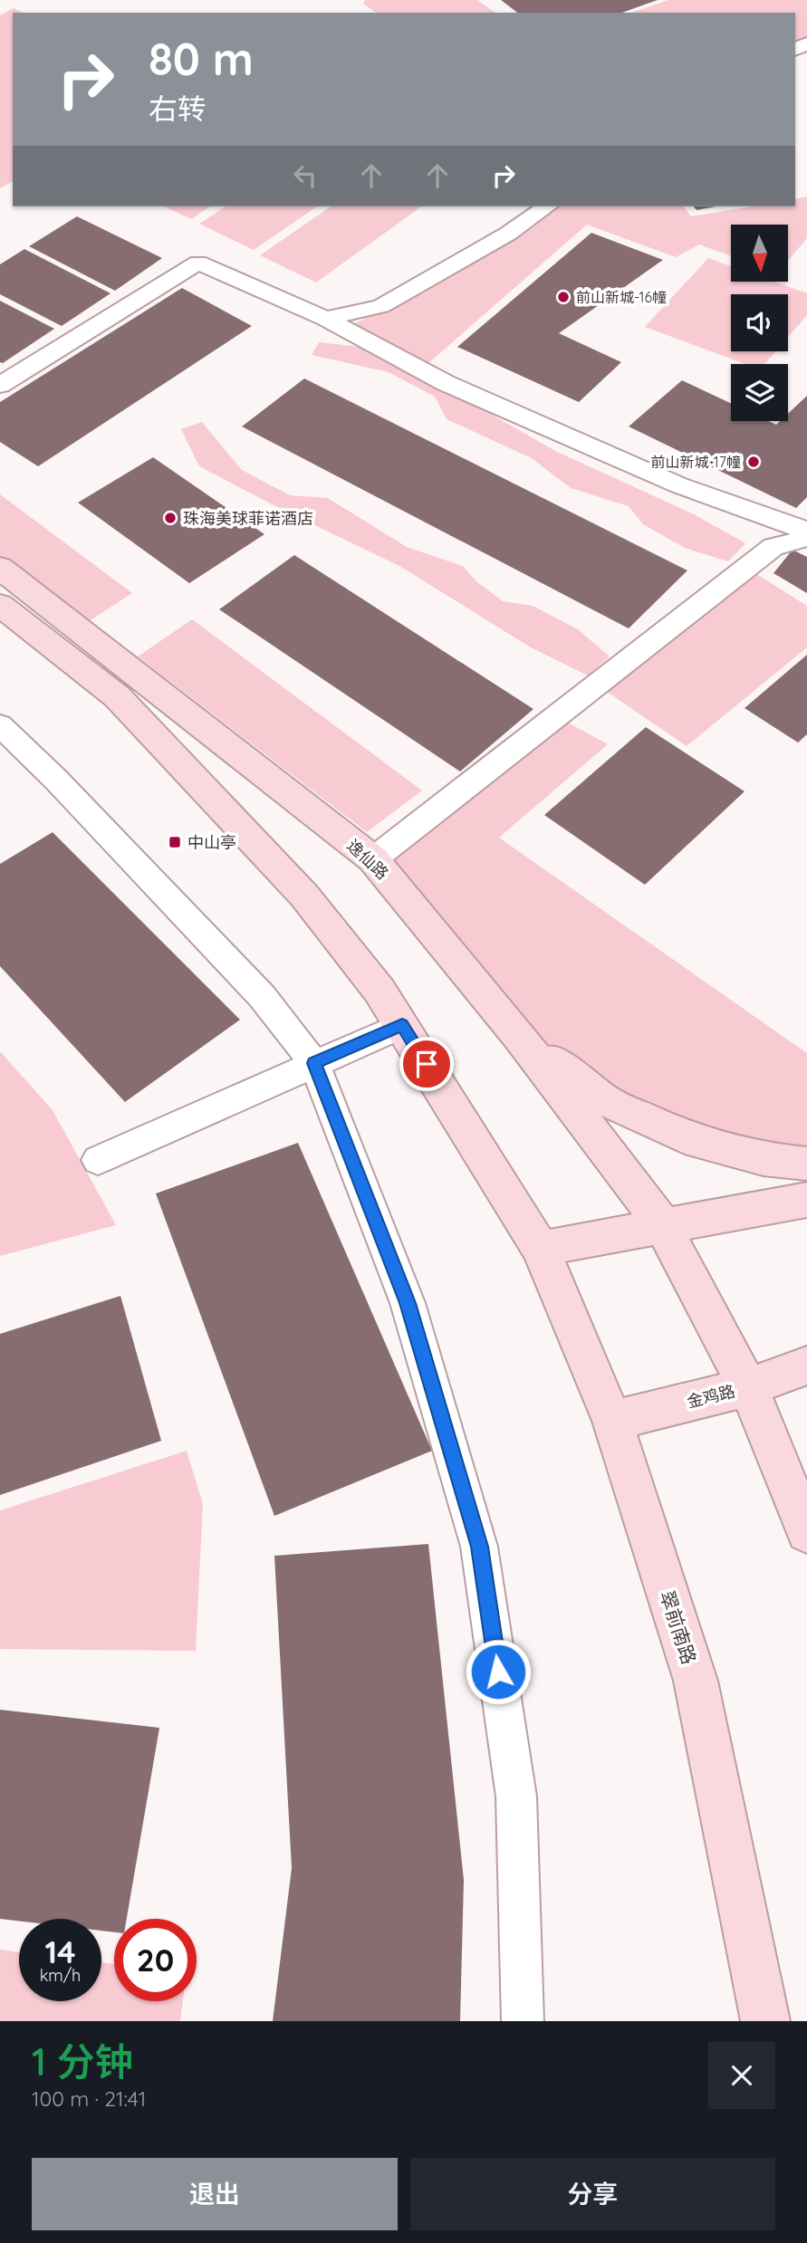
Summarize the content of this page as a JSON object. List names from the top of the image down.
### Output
{
  "streets": {
    "main road": ["逸仙路", "金鸡路", "翠前南路"]
  },
  "crossings": [
    ["金鸡路", "翠前南路"]
  ],
  "places": {
    "other": ["前山新城-16幢", "前山新城-17幢", "珠海美球菲诺酒店"],
    "transit": ["中山亭"]
  },
  "north": "bottom",
  "page": {
    "turn": ["80 m", "右转"],
    "speed": "14 km/h",
    "limit": "20",
    "heading": ["1 分钟", "100 m · 21:41"],
    "buttons": ["退出", "分享"]
  }
}
